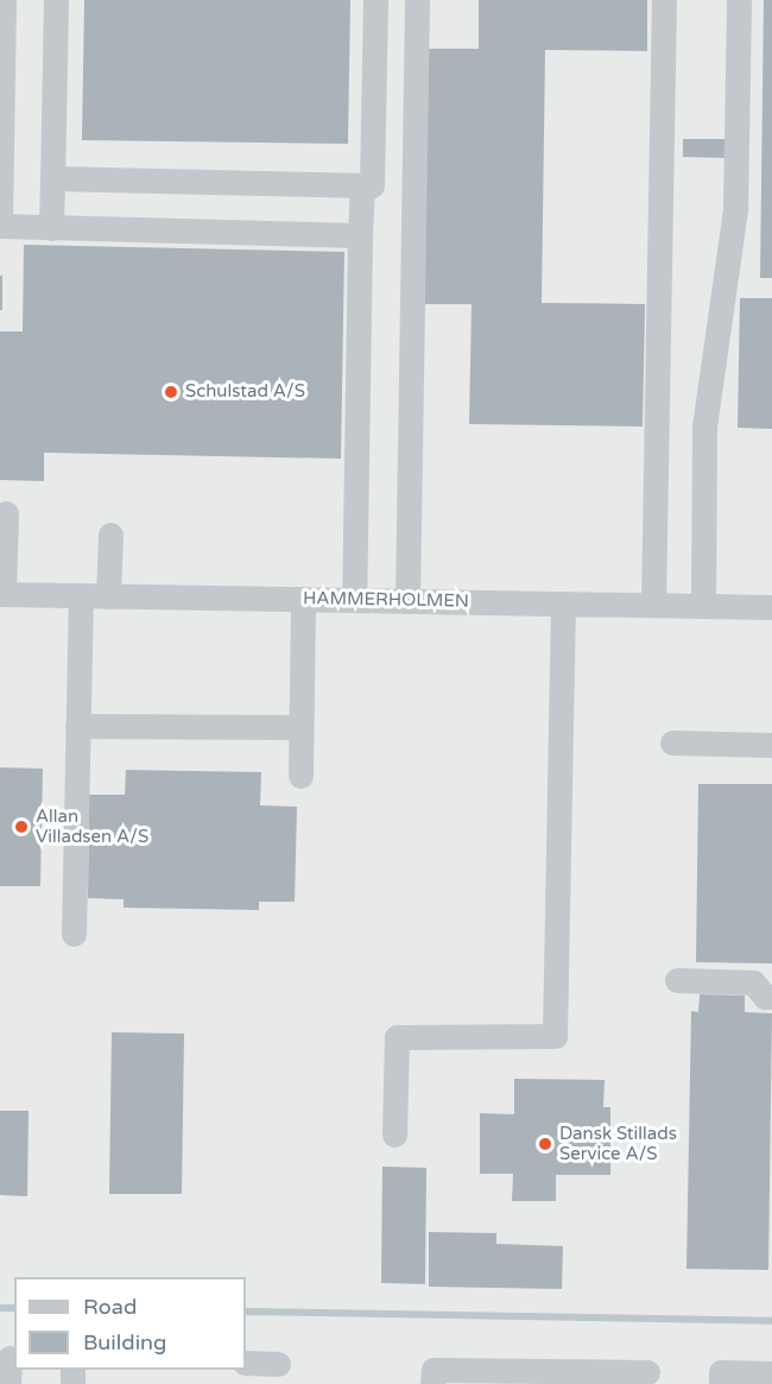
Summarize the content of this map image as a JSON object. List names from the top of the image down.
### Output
{
  "streets": {
    "street": ["HAMMERHOLMEN"]
  },
  "places": ["Schulstad A/S", "Allan Villadsen A/S", "Dansk Stillads Service A/S"],
  "legend": ["Road", "Building"]
}
